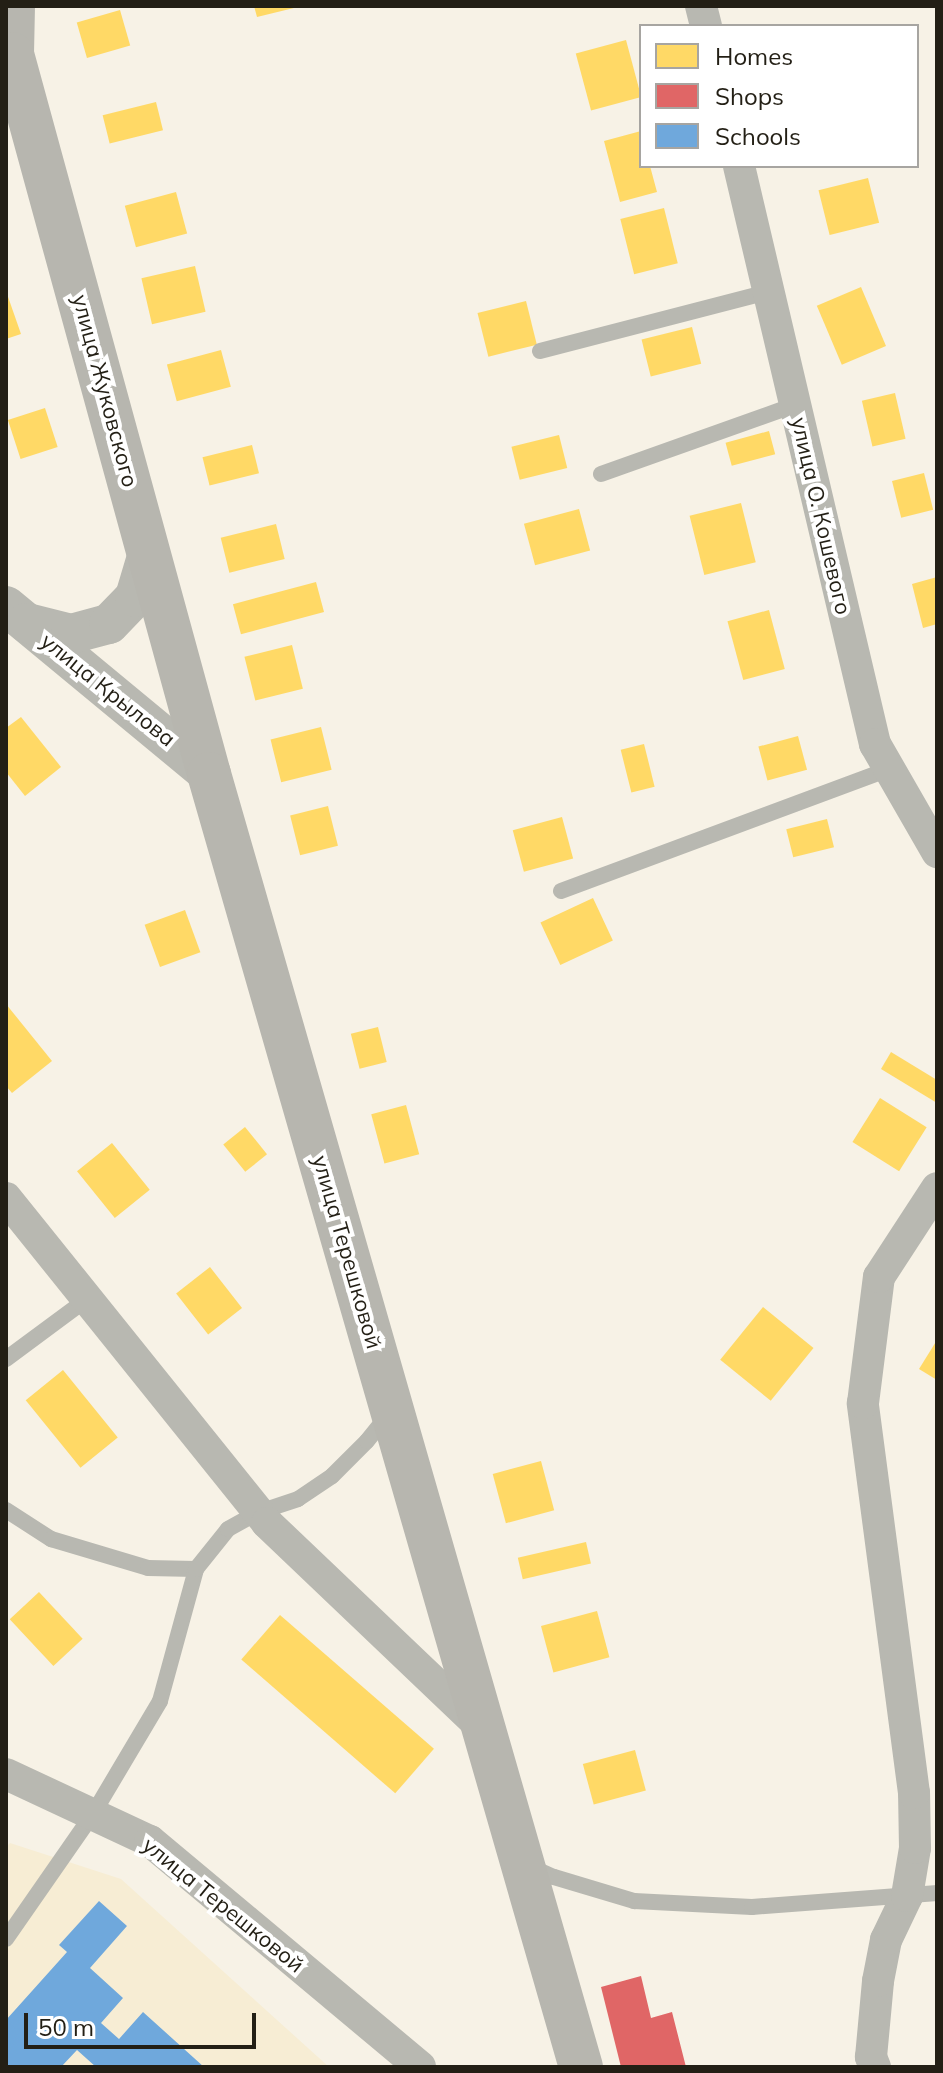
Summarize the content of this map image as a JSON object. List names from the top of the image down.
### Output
{
  "streets": {
    "main road": ["улица Жуковского", "улица Терешковой"],
    "street": ["улица О. Кошевого", "улица Крылова"]
  },
  "crossings": [
    ["улица Жуковского", "улица Крылова"],
    ["улица Жуковского", "улица Терешковой"],
    ["улица Крылова", "улица Терешковой"]
  ],
  "legend": ["Homes", "Shops", "Schools"],
  "scale_bar": "50 m"
}
